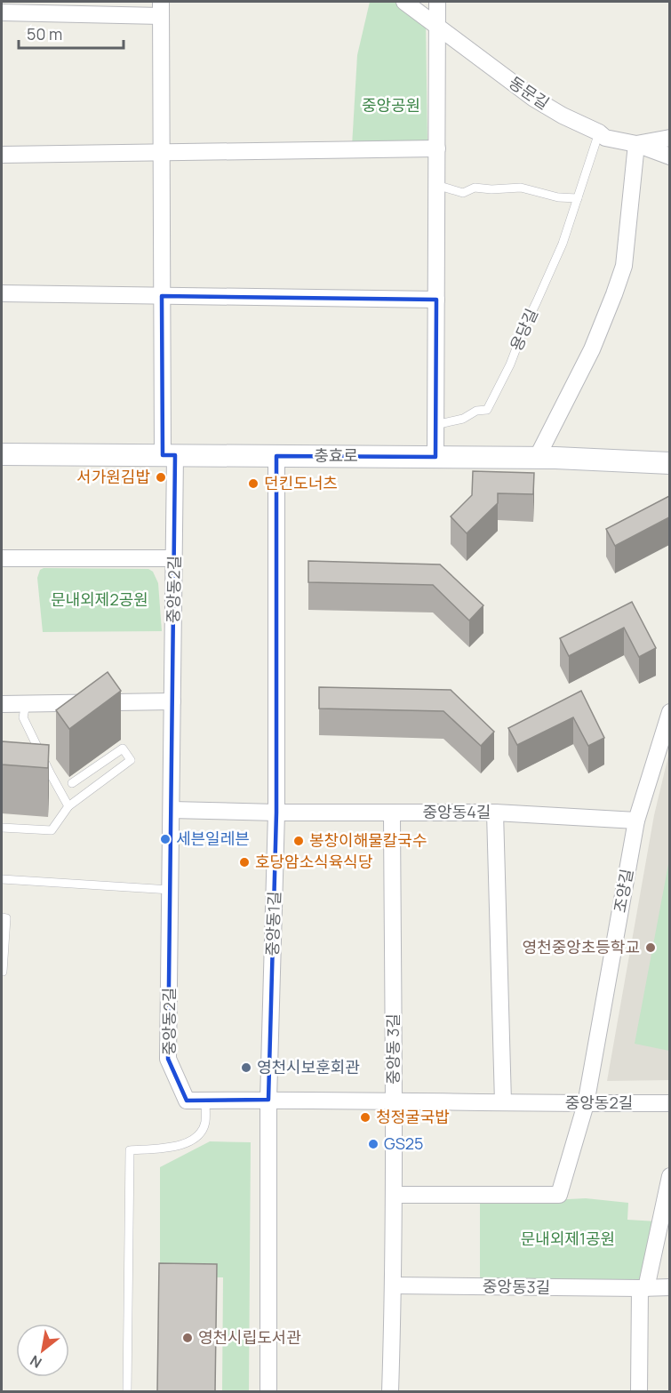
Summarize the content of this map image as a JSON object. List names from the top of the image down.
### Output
{
  "streets": {
    "street": [
      "동문길",
      "충효로",
      "중앙동2길",
      "중앙동4길",
      "조양길",
      "중앙동1길",
      "중앙동 3길",
      "중앙동3길"
    ],
    "lane": ["용당길"]
  },
  "crossings": [
    ["동문길", "용당길"],
    ["충효로", "중앙동2길"],
    ["충효로", "중앙동1길"],
    ["중앙동2길", "중앙동4길"],
    ["중앙동2길", "조양길"],
    ["중앙동2길", "중앙동1길"],
    ["중앙동2길", "중앙동 3길"],
    ["중앙동4길", "조양길"],
    ["중앙동4길", "중앙동1길"],
    ["중앙동4길", "중앙동 3길"],
    ["조양길", "중앙동 3길"],
    ["중앙동 3길", "중앙동3길"]
  ],
  "parks": ["중앙공원", "문내외제2공원", "문내외제1공원"],
  "places": [
    "서가원김밥",
    "던킨도너츠",
    "세븐일레븐",
    "봉창이해물칼국수",
    "호당암소식육식당",
    "영천중앙초등학교",
    "영천시보훈회관",
    "청정굴국밥",
    "GS25",
    "영천시립도서관"
  ],
  "scale_bar": "50 m",
  "north": "bottom left"
}
